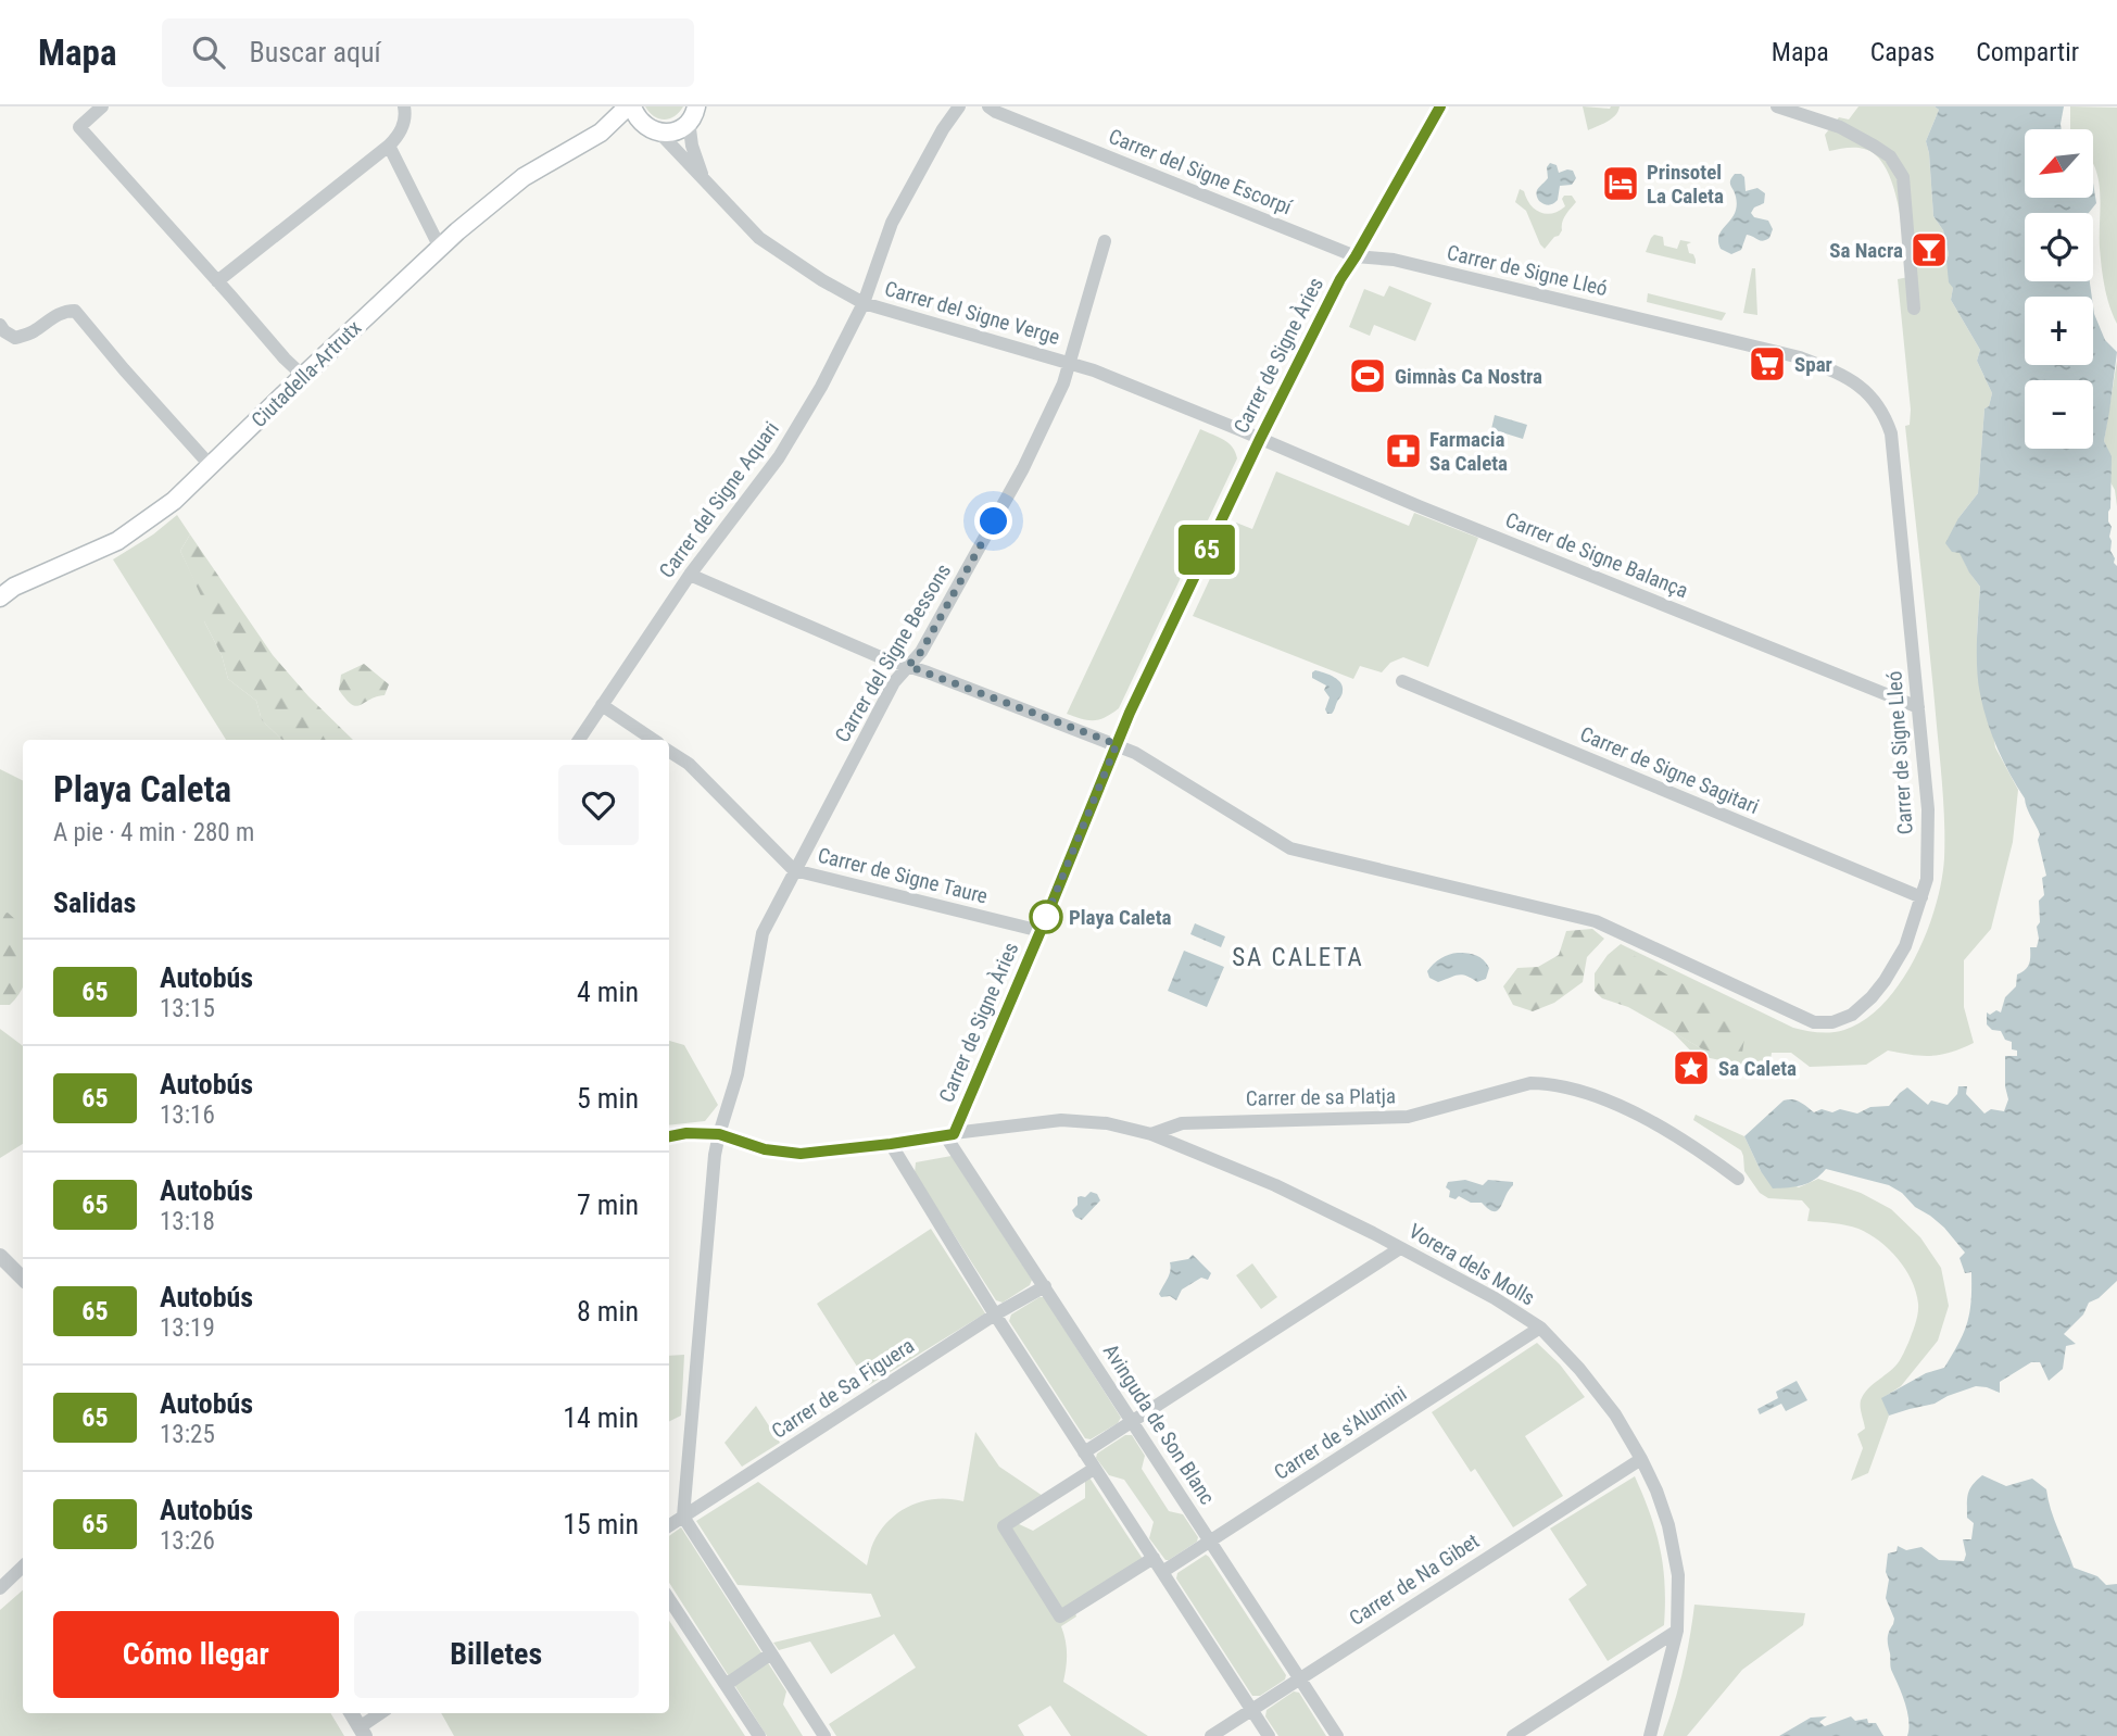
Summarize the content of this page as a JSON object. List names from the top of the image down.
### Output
{
  "streets": {
    "main road": ["Ciutadella-Artrutx"],
    "street": [
      "Carrer del Signe Escorpí",
      "Carrer de Signe Lleó",
      "Carrer del Signe Verge",
      "Carrer de Signe Àries",
      "Carrer del Signe Aquari",
      "Carrer de Signe Balança",
      "Carrer del Signe Bessons",
      "Carrer de Signe Sagitari",
      "Carrer de Signe Taure",
      "Carrer de sa Platja",
      "Vorera dels Molls",
      "Carrer de Sa Figuera",
      "Avinguda de Son Blanc",
      "Carrer de s'Alumini",
      "Carrer de Na Gibet"
    ]
  },
  "crossings": [
    ["Carrer del Signe Escorpí", "Carrer de Signe Lleó"],
    ["Carrer del Signe Escorpí", "Carrer de Signe Àries"],
    ["Carrer de Signe Lleó", "Carrer de Signe Àries"],
    ["Carrer de Signe Lleó", "Carrer del Signe Aquari"],
    ["Carrer de Signe Lleó", "Carrer de Signe Balança"],
    ["Carrer de Signe Lleó", "Carrer del Signe Bessons"],
    ["Carrer de Signe Lleó", "Carrer de Signe Sagitari"],
    ["Carrer del Signe Verge", "Carrer de Signe Àries"],
    ["Carrer del Signe Verge", "Carrer del Signe Aquari"],
    ["Carrer del Signe Verge", "Carrer de Signe Balança"],
    ["Carrer del Signe Verge", "Carrer del Signe Bessons"],
    ["Carrer de Signe Àries", "Carrer de Signe Balança"],
    ["Carrer de Signe Àries", "Carrer de Signe Taure"],
    ["Carrer de Signe Àries", "Vorera dels Molls"],
    ["Carrer de Signe Àries", "Avinguda de Son Blanc"],
    ["Carrer del Signe Bessons", "Carrer de Signe Taure"],
    ["Carrer del Signe Bessons", "Vorera dels Molls"],
    ["Carrer del Signe Bessons", "Carrer de Sa Figuera"],
    ["Carrer de sa Platja", "Vorera dels Molls"],
    ["Vorera dels Molls", "Avinguda de Son Blanc"],
    ["Vorera dels Molls", "Carrer de s'Alumini"],
    ["Vorera dels Molls", "Carrer de Na Gibet"],
    ["Carrer de Sa Figuera", "Avinguda de Son Blanc"],
    ["Avinguda de Son Blanc", "Carrer de s'Alumini"],
    ["Avinguda de Son Blanc", "Carrer de Na Gibet"]
  ],
  "districts": ["SA CALETA"],
  "places": {
    "hotel": ["Prinsotel La Caleta"],
    "bar": ["Sa Nacra"],
    "supermarket": ["Spar"],
    "sports": ["Gimnàs Ca Nostra"],
    "pharmacy": ["Farmacia Sa Caleta"],
    "other": ["Playa Caleta"],
    "place": ["Sa Caleta"]
  },
  "lines": ["bus line 65"],
  "north": "bottom left",
  "page": {
    "header": "Mapa",
    "search": "Buscar aquí",
    "nav": ["Mapa", "Capas", "Compartir"],
    "on_map": "65",
    "map_buttons": ["+", "−"],
    "heading": [
      ["Playa Caleta", "A pie · 4 min · 280 m"],
      "Salidas"
    ],
    "list": [
      {
        "mark": "65",
        "name": "Autobús",
        "note": "13:15",
        "value": "4 min"
      },
      {
        "mark": "65",
        "name": "Autobús",
        "note": "13:16",
        "value": "5 min"
      },
      {
        "mark": "65",
        "name": "Autobús",
        "note": "13:18",
        "value": "7 min"
      },
      {
        "mark": "65",
        "name": "Autobús",
        "note": "13:19",
        "value": "8 min"
      },
      {
        "mark": "65",
        "name": "Autobús",
        "note": "13:25",
        "value": "14 min"
      },
      {
        "mark": "65",
        "name": "Autobús",
        "note": "13:26",
        "value": "15 min"
      }
    ],
    "buttons": ["Cómo llegar", "Billetes"]
  }
}
